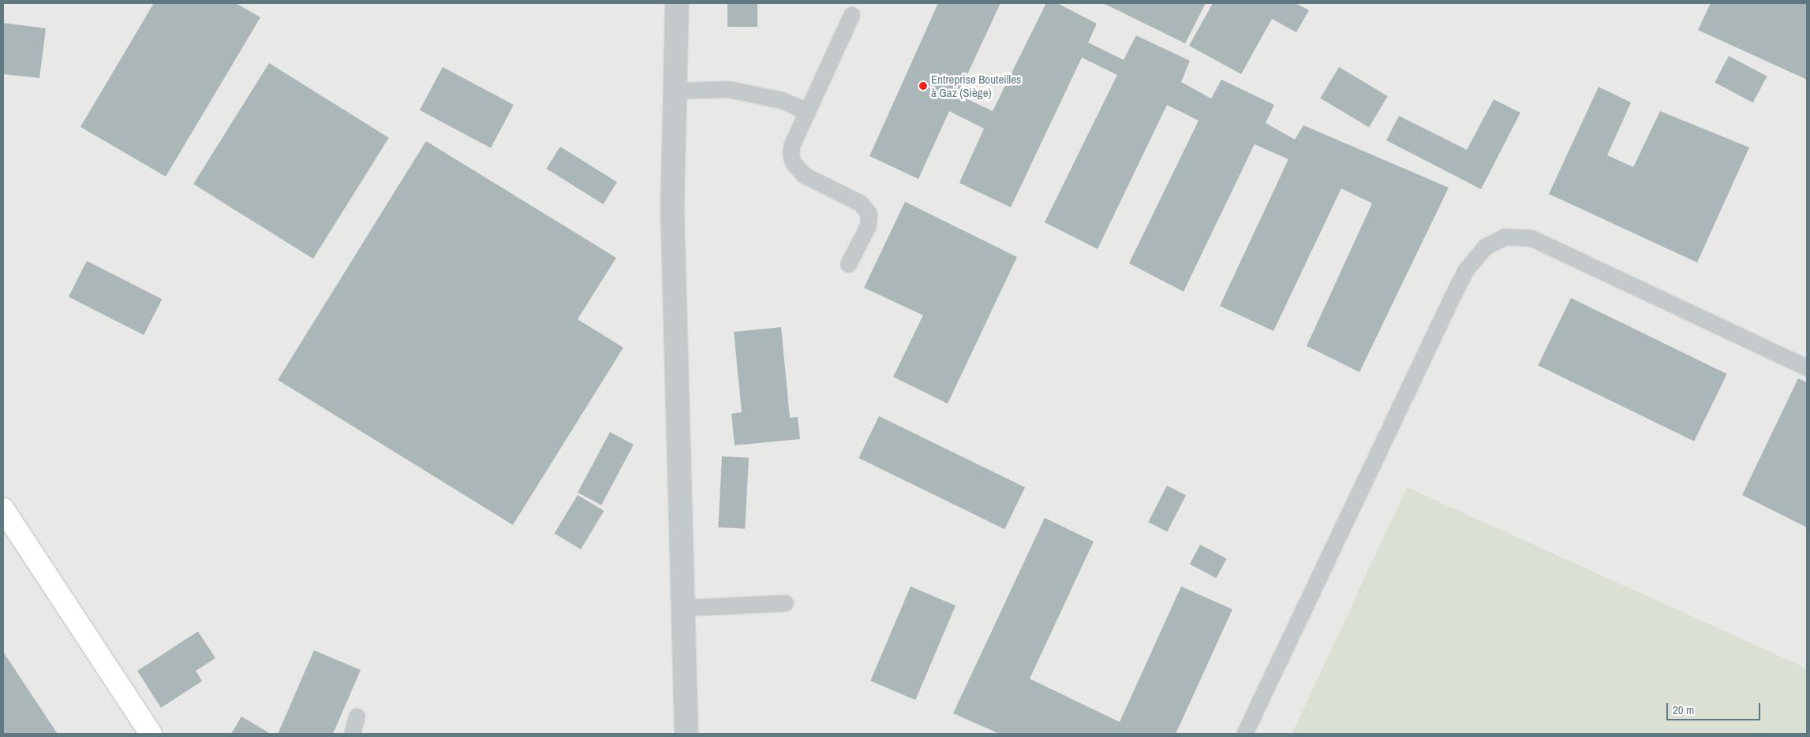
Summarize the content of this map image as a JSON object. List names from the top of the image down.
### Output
{
  "places": ["Entreprise Bouteilles à Gaz (Siège)"],
  "scale_bar": "20 m"
}
